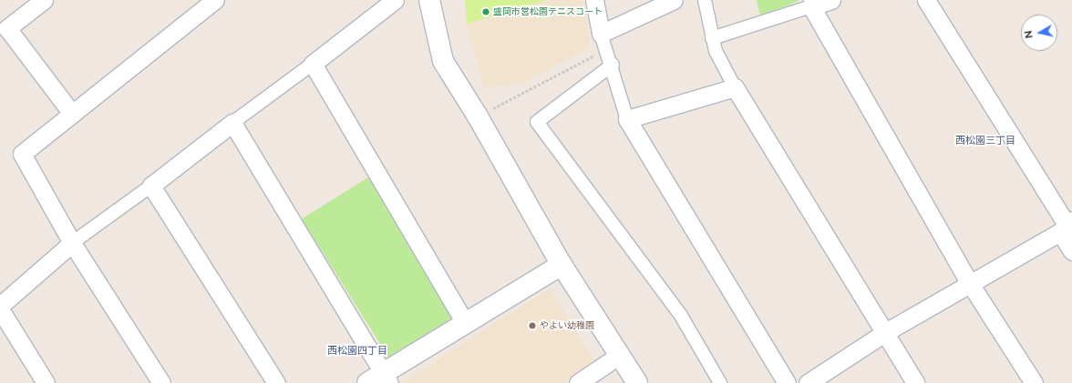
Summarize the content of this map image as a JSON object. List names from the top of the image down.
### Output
{
  "districts": ["西松園三丁目", "西松園四丁目"],
  "places": ["盛岡市営松園テニスコート", "やよい幼稚園"],
  "north": "left"
}
